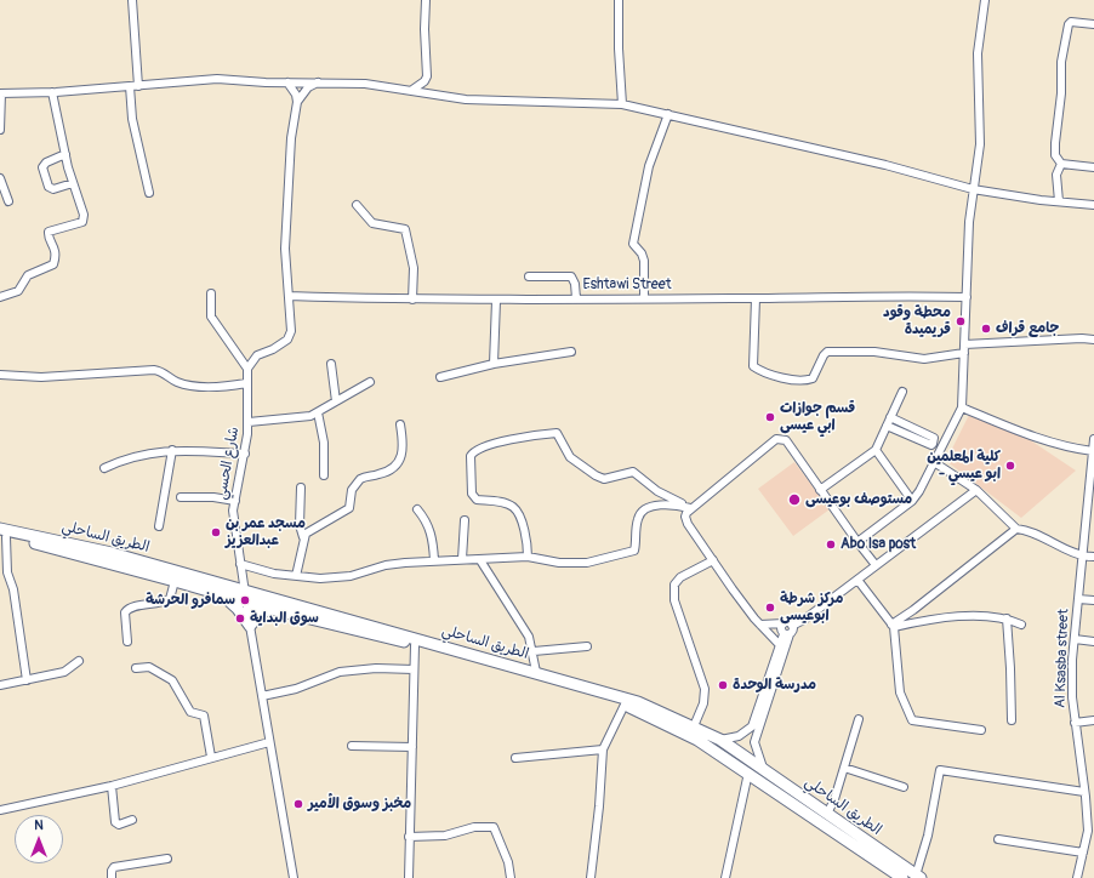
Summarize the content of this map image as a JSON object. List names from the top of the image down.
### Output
{
  "streets": {
    "highway": ["الطريق الساحلي"],
    "street": ["Eshtawi Street", "شارع الحسي", "Al Ksasba street"]
  },
  "crossings": [
    ["شارع الحسي", "الطريق الساحلي"]
  ],
  "places": [
    "محطة وقود قريميدة",
    "جامع قراف",
    "قسم جوازات ابي عيسى",
    "كلية المعلمين - ابو عيسي",
    "مستوصف بوعيسى",
    "مسجد عمر بن عبدالعزيز",
    "Abo Isa post",
    "سمافرو الحرشة",
    "مركز شرطة ابوعيسى",
    "سوق البداية",
    "مدرسة الوحدة",
    "مخبز وسوق الأمير"
  ],
  "north": "top"
}
